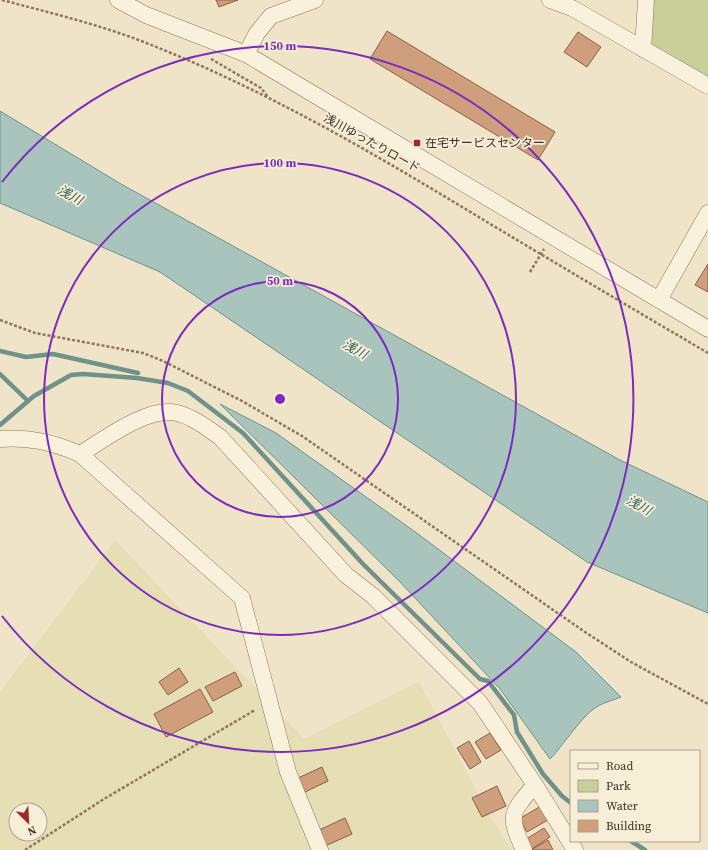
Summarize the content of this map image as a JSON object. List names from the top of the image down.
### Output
{
  "streets": {
    "path": ["浅川ゆったりロード"]
  },
  "water": ["浅川"],
  "places": {
    "transit": ["在宅サービスセンター"]
  },
  "legend": [
    "Road",
    "Park",
    "Water",
    "Building"
  ],
  "north": "bottom right",
  "rings": ["150 m", "100 m", "50 m"]
}
